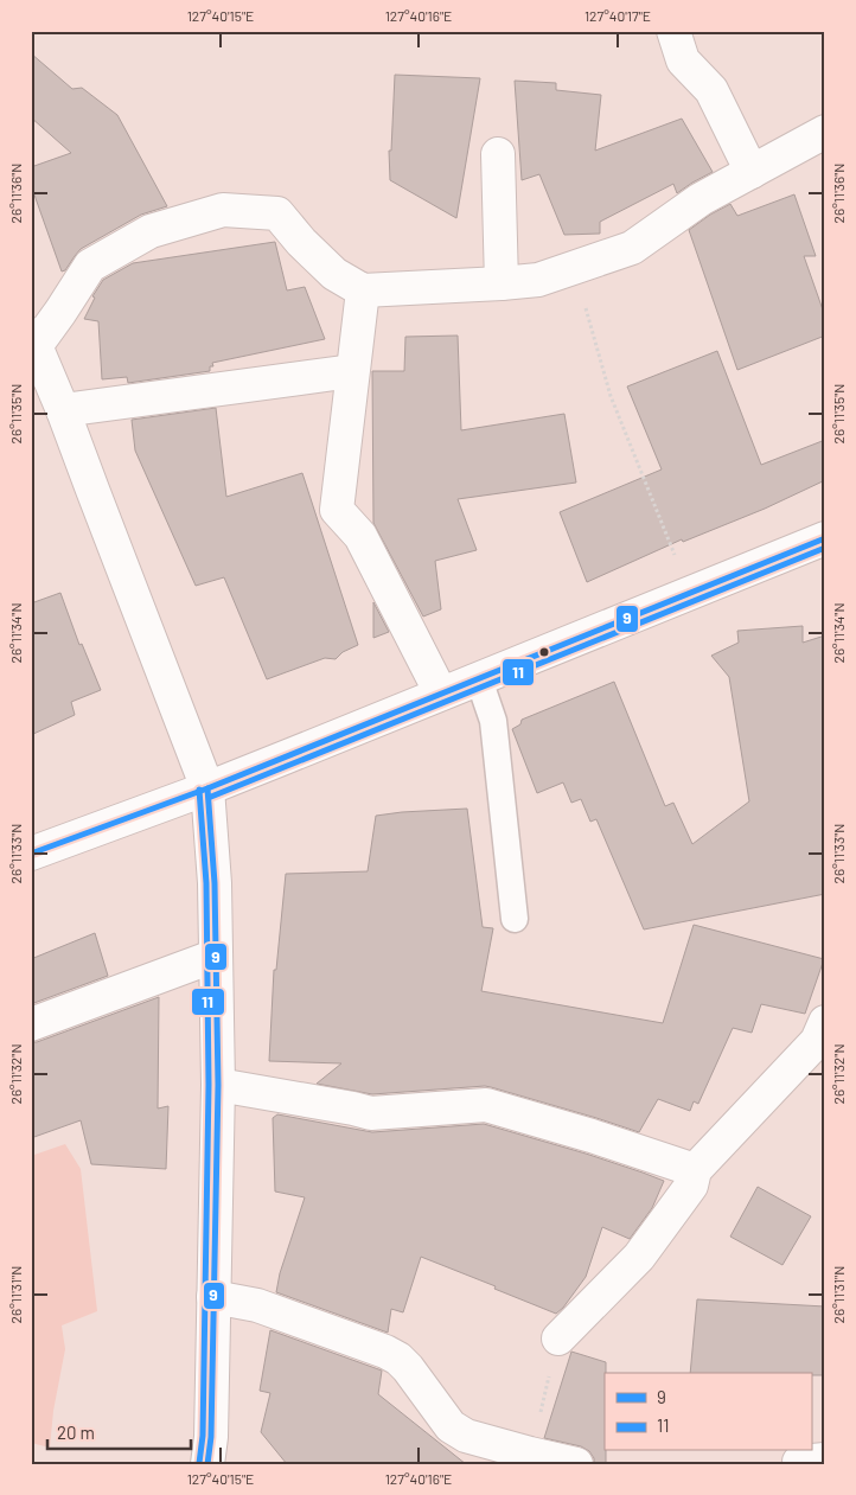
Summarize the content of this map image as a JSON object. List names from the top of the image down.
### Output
{
  "lines": ["transit line 9", "transit line 11"],
  "legend": ["9", "11"],
  "scale_bar": "20 m",
  "coordinates": [
    "127°40'15\"E",
    "127°40'16\"E",
    "127°40'17\"E",
    "26°11'36\"N",
    "26°11'35\"N",
    "26°11'34\"N",
    "26°11'33\"N",
    "26°11'32\"N",
    "26°11'31\"N"
  ]
}
